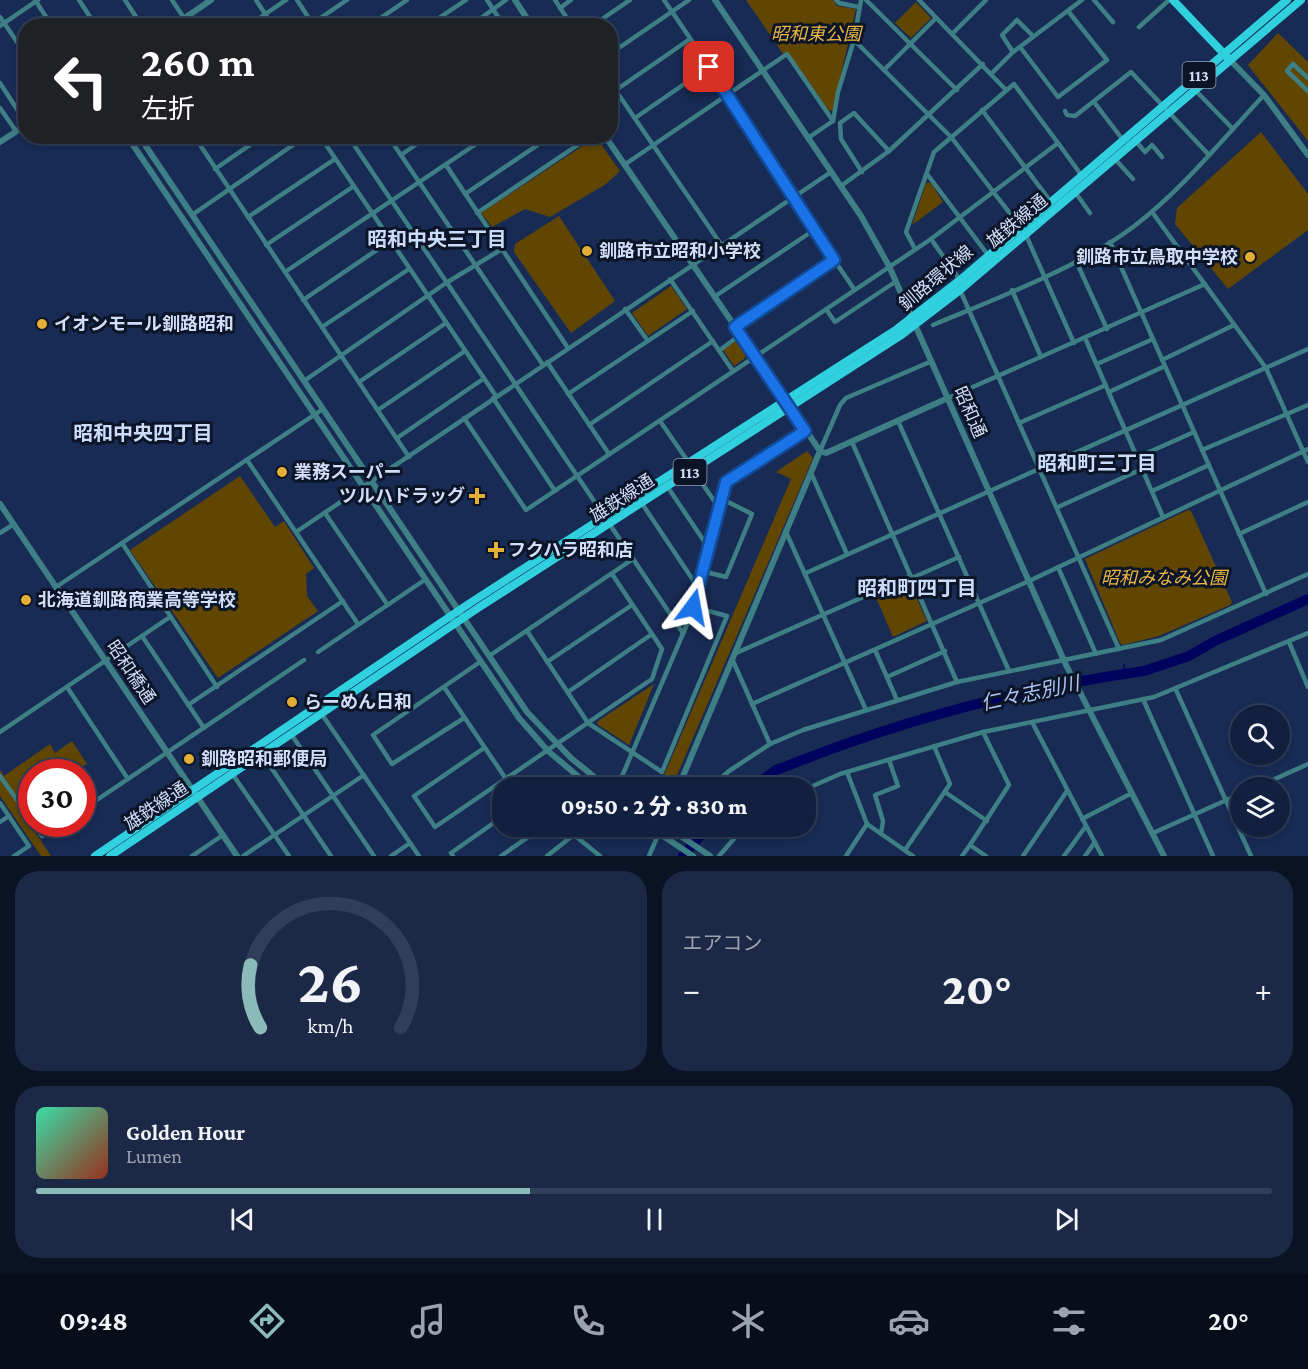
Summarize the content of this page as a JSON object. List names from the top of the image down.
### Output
{
  "streets": {
    "main road": ["113", "雄鉄線通", "釧路環状線"],
    "street": ["昭和通", "昭和橋通"]
  },
  "crossings": [
    ["113", "雄鉄線通"],
    ["113", "釧路環状線"],
    ["雄鉄線通", "釧路環状線"],
    ["雄鉄線通", "昭和通"],
    ["雄鉄線通", "昭和橋通"],
    ["釧路環状線", "昭和通"]
  ],
  "districts": [
    "昭和中央三丁目",
    "昭和中央四丁目",
    "昭和町三丁目",
    "昭和町四丁目"
  ],
  "water": ["仁々志別川"],
  "parks": ["昭和東公園", "昭和みなみ公園"],
  "places": {
    "other": [
      "釧路市立昭和小学校",
      "釧路市立鳥取中学校",
      "イオンモール釧路昭和",
      "業務スーパー",
      "北海道釧路商業高等学校",
      "らーめん日和",
      "釧路昭和郵便局"
    ],
    "health": ["ツルハドラッグ", "フクハラ昭和店"]
  },
  "page": {
    "turn": ["260 m", "左折"],
    "limit": "30",
    "trip": "09:50 · 2 分 · 830 m",
    "tile": "エアコン",
    "heat": ["−", "20°", "+"],
    "song": ["Golden Hour", "Lumen"],
    "tabs": ["09:48", "20°"],
    "gauge": ["26", "km/h"]
  }
}
